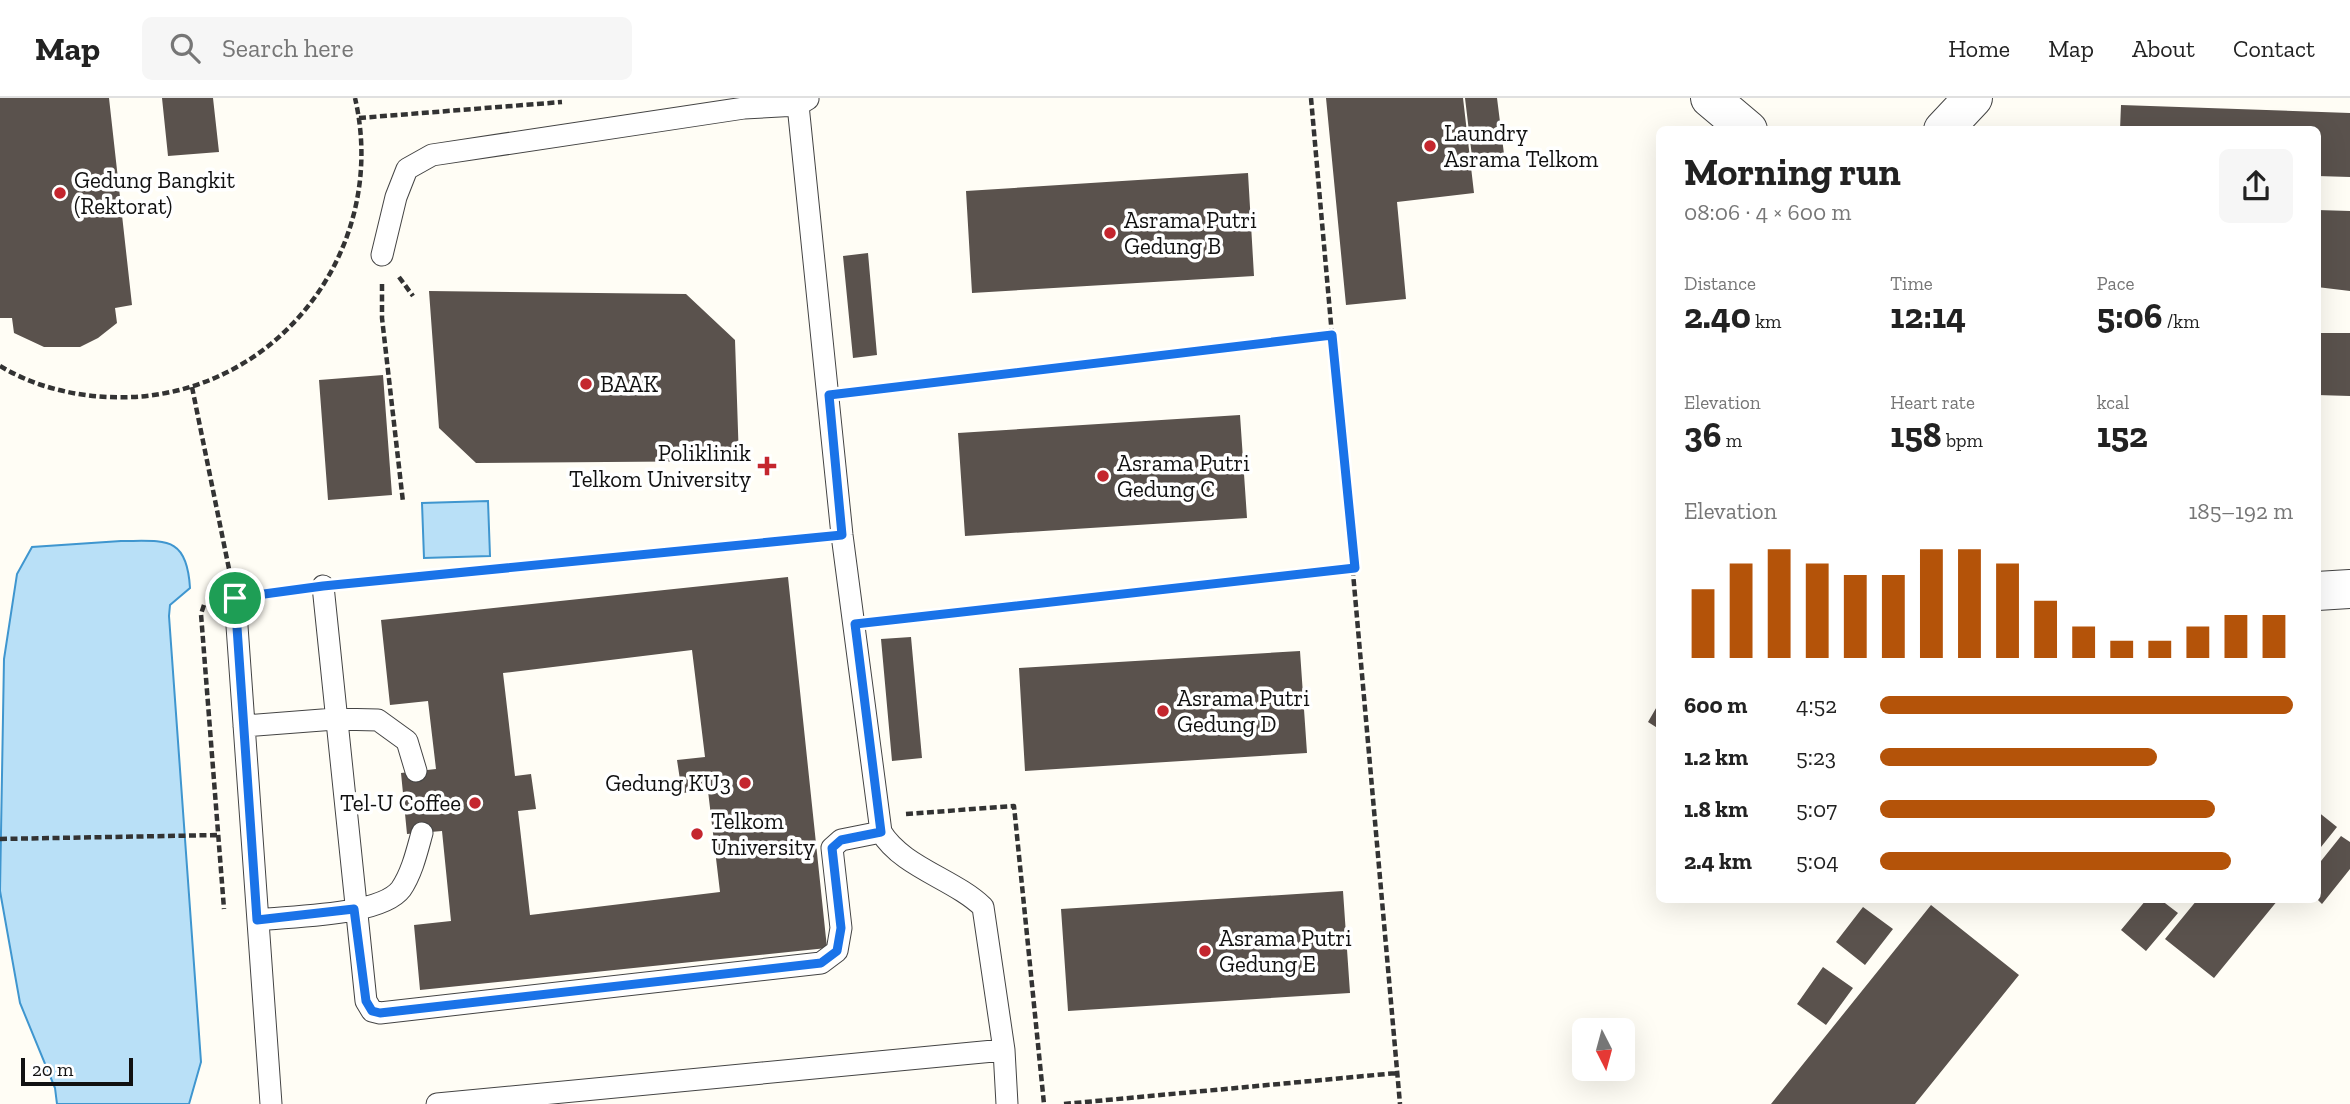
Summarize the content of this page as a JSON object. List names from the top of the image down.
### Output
{
  "places": {
    "other": [
      "Laundry Asrama Telkom",
      "Gedung Bangkit (Rektorat)",
      "Asrama Putri Gedung B",
      "BAAK",
      "Asrama Putri Gedung C",
      "Asrama Putri Gedung D",
      "Gedung KU3",
      "Tel-U Coffee",
      "Telkom University",
      "Asrama Putri Gedung E"
    ],
    "health": ["Poliklinik Telkom University"]
  },
  "scale_bar": "20 m",
  "north": "bottom",
  "page": {
    "header": "Map",
    "search": "Search here",
    "nav": [
      "Home",
      "Map",
      "About",
      "Contact"
    ],
    "heading": ["Morning run", "08:06 · 4 × 600 m"],
    "stats": [
      ["Distance", "2.40 km"],
      ["Time", "12:14"],
      ["Pace", "5:06 /km"],
      ["Elevation", "36 m"],
      ["Heart rate", "158 bpm"],
      ["kcal", "152"]
    ],
    "chart": ["Elevation", "185–192 m"],
    "list": [
      {
        "name": "600 m",
        "note": "4:52"
      },
      {
        "name": "1.2 km",
        "note": "5:23"
      },
      {
        "name": "1.8 km",
        "note": "5:07"
      },
      {
        "name": "2.4 km",
        "note": "5:04"
      }
    ],
    "scale": "20 m"
  }
}
